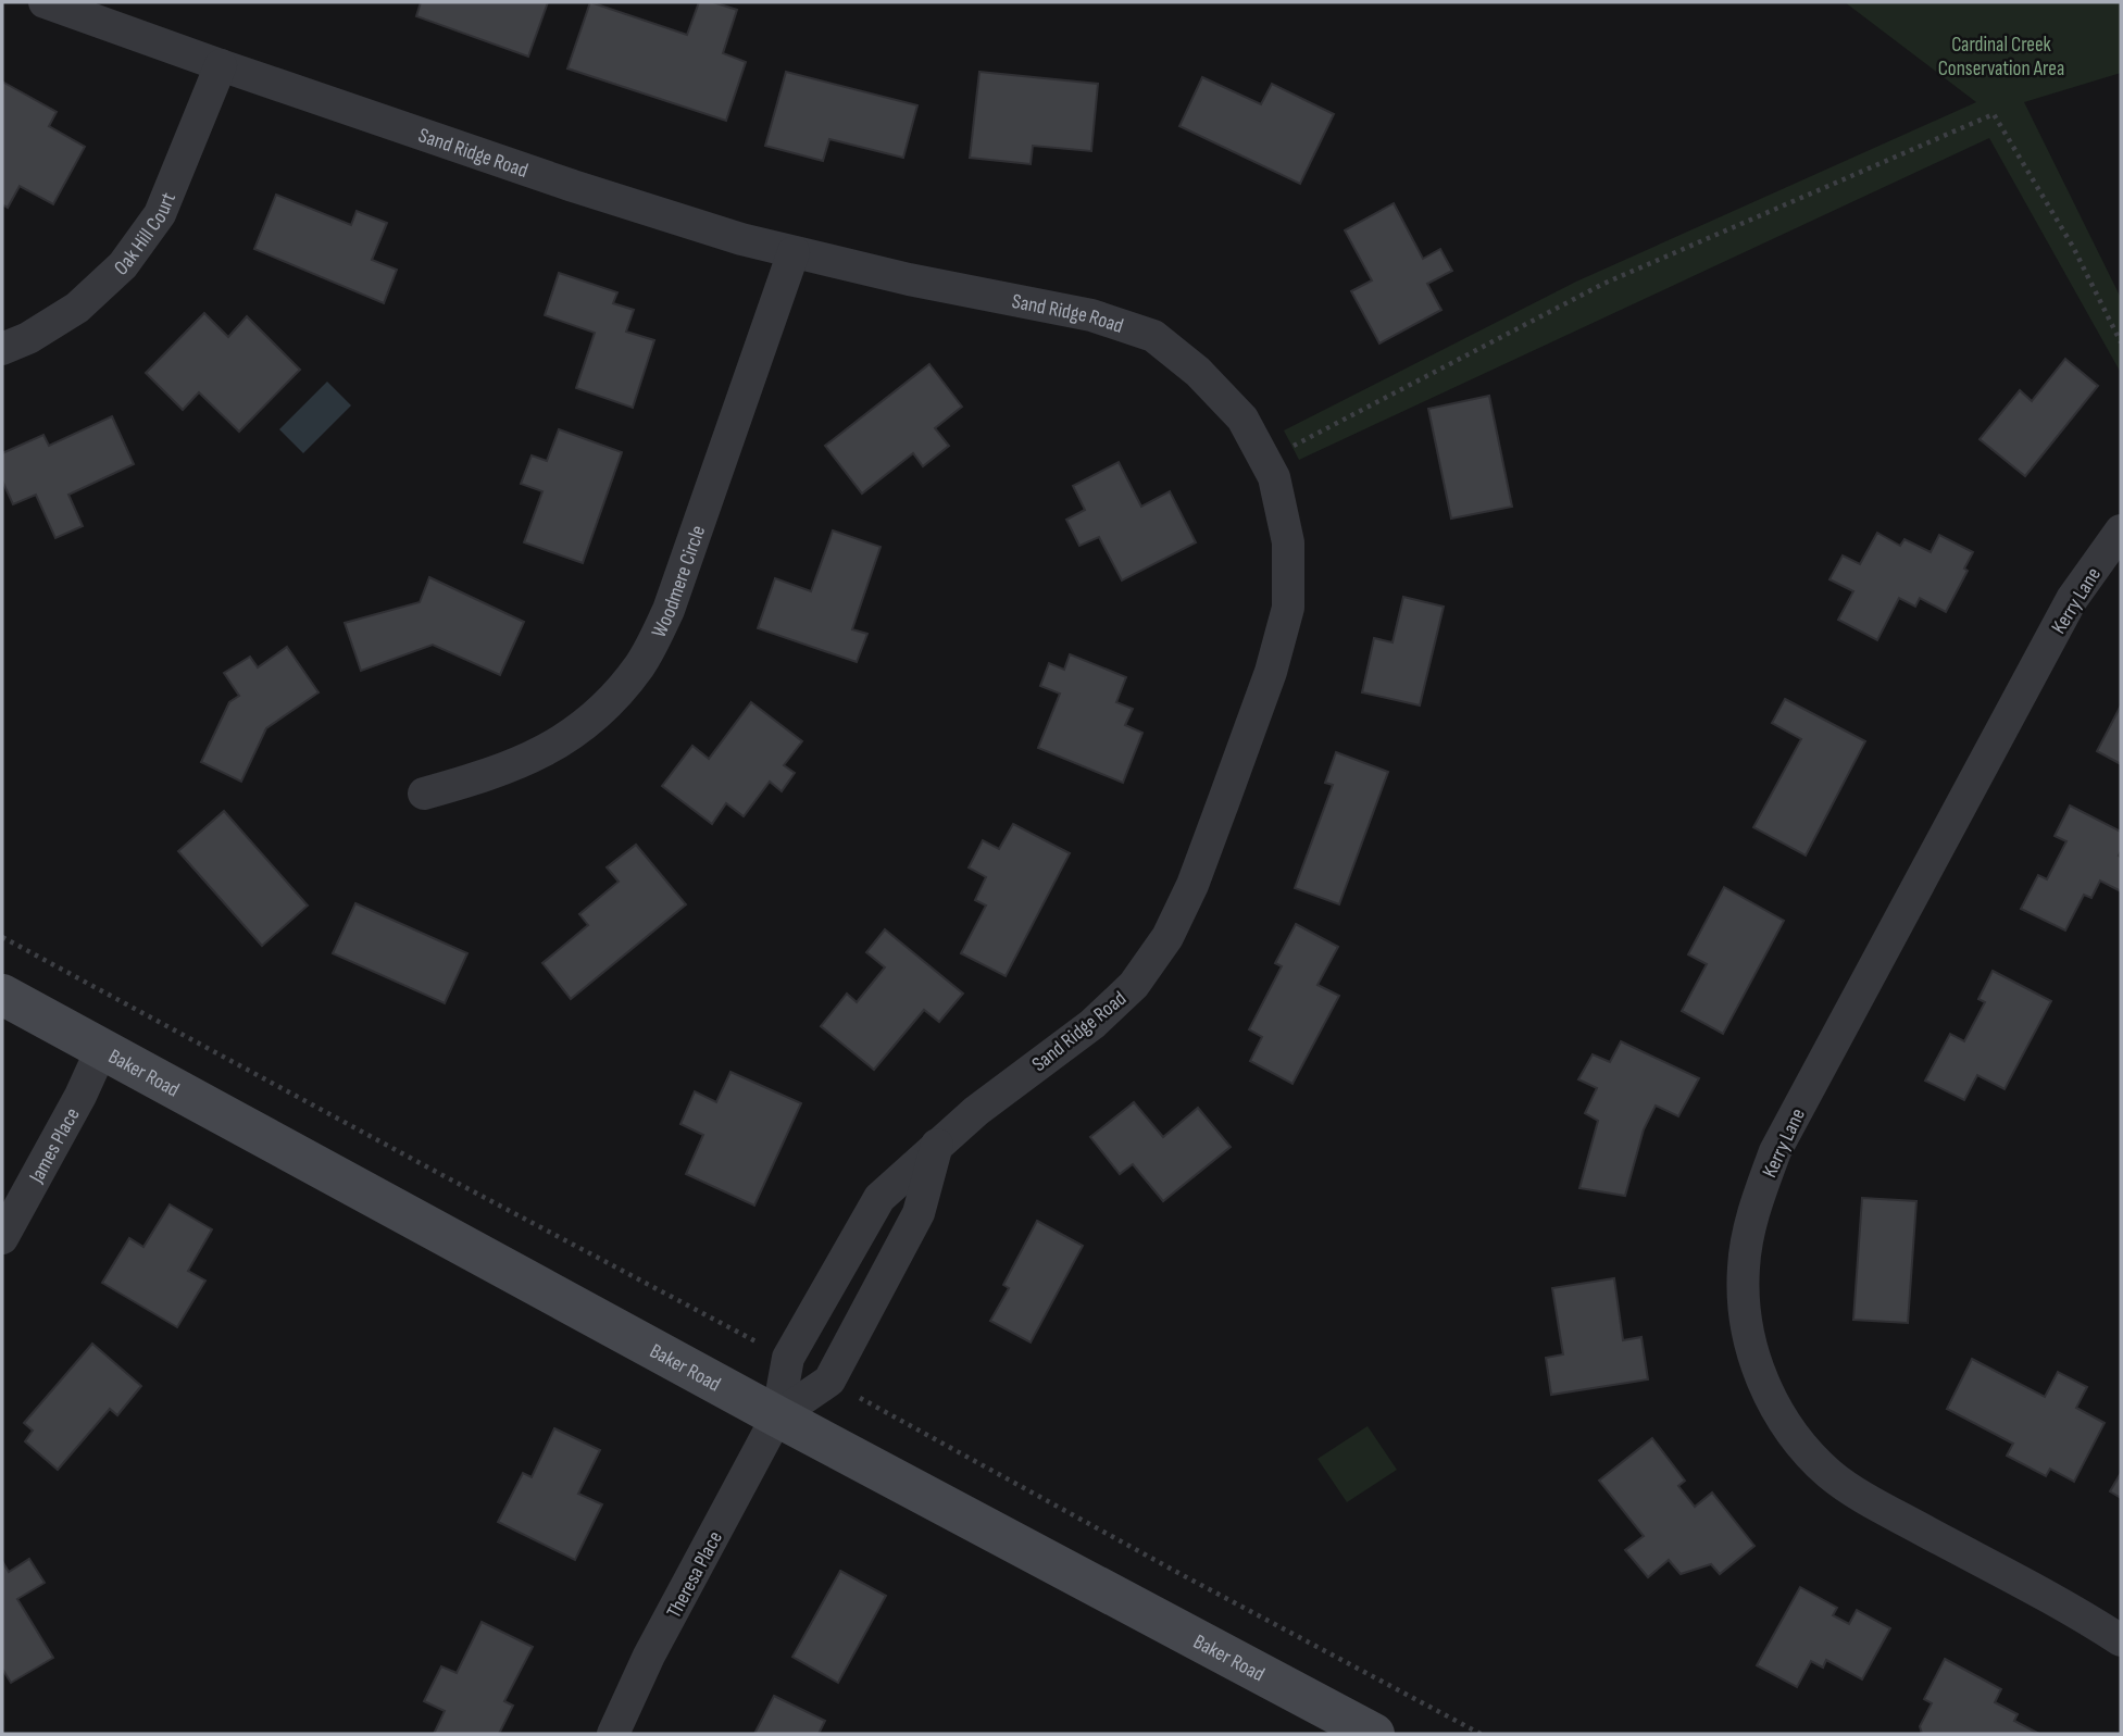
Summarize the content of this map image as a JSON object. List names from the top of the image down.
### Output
{
  "streets": {
    "main road": ["Baker Road"],
    "street": [
      "Sand Ridge Road",
      "Oak Hill Court",
      "Woodmere Circle",
      "Kerry Lane",
      "James Place",
      "Theresa Place"
    ]
  },
  "crossings": [
    ["Sand Ridge Road", "Oak Hill Court"],
    ["Sand Ridge Road", "Woodmere Circle"],
    ["Sand Ridge Road", "Baker Road"],
    ["Sand Ridge Road", "Theresa Place"],
    ["Baker Road", "James Place"],
    ["Baker Road", "Theresa Place"]
  ],
  "parks": ["Cardinal Creek Conservation Area"]
}
